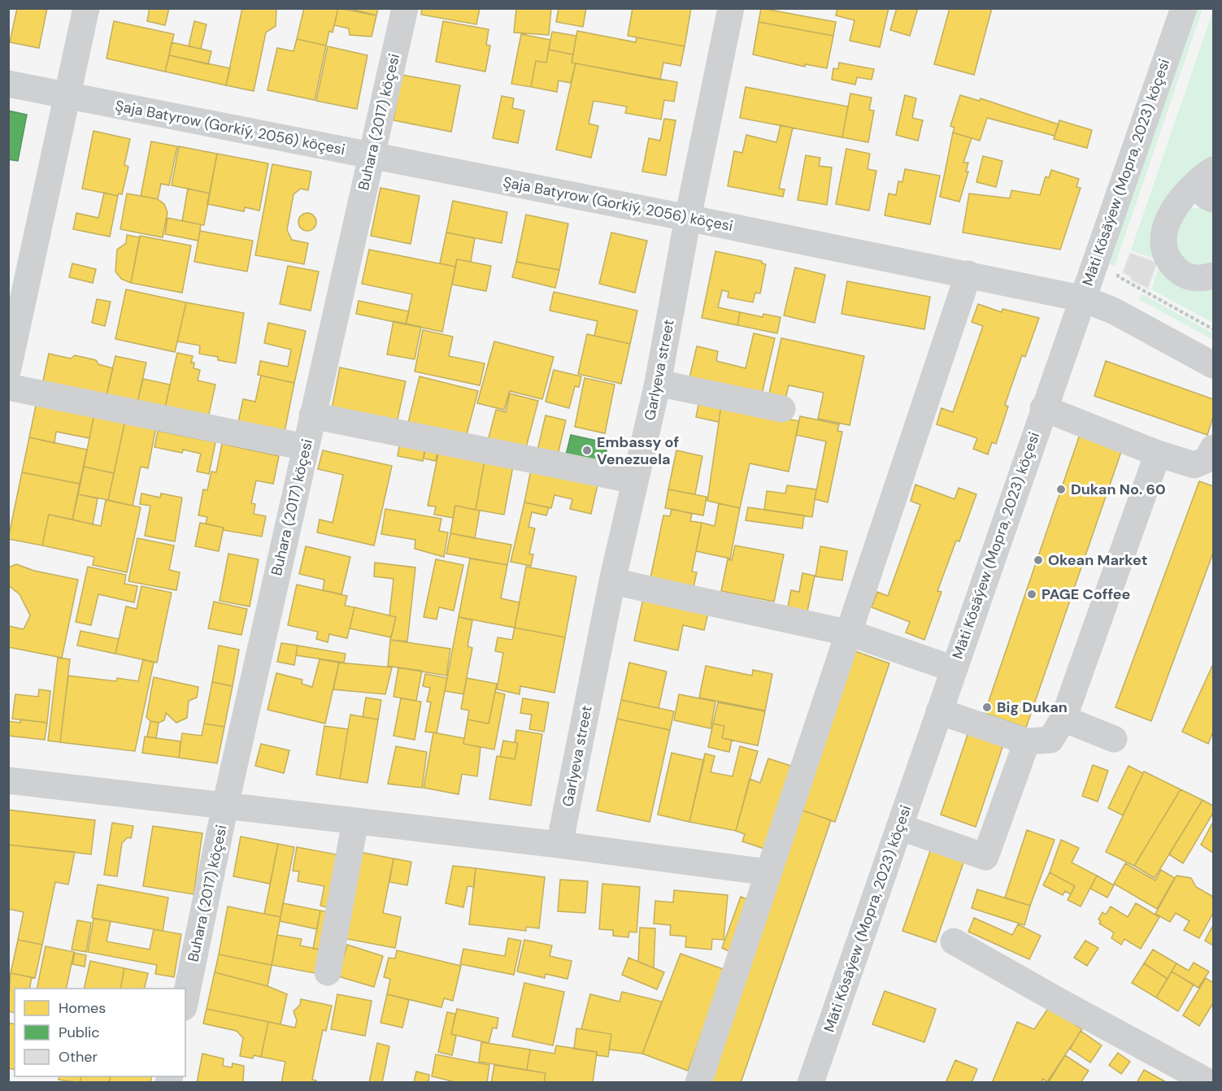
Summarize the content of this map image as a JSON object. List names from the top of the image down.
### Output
{
  "streets": {
    "street": [
      "Buhara (2017) köçesi",
      "Şaja Batyrow (Gorkiý, 2056) köçesi",
      "Mäti Kösäýew (Mopra, 2023) köçesi",
      "Garlyeva street"
    ]
  },
  "crossings": [
    ["Buhara (2017) köçesi", "Şaja Batyrow (Gorkiý, 2056) köçesi"],
    ["Şaja Batyrow (Gorkiý, 2056) köçesi", "Mäti Kösäýew (Mopra, 2023) köçesi"],
    ["Şaja Batyrow (Gorkiý, 2056) köçesi", "Garlyeva street"]
  ],
  "places": [
    "Embassy of Venezuela",
    "Dukan No. 60",
    "Okean Market",
    "PAGE Coffee",
    "Big Dukan"
  ],
  "legend": ["Homes", "Public", "Other"]
}
